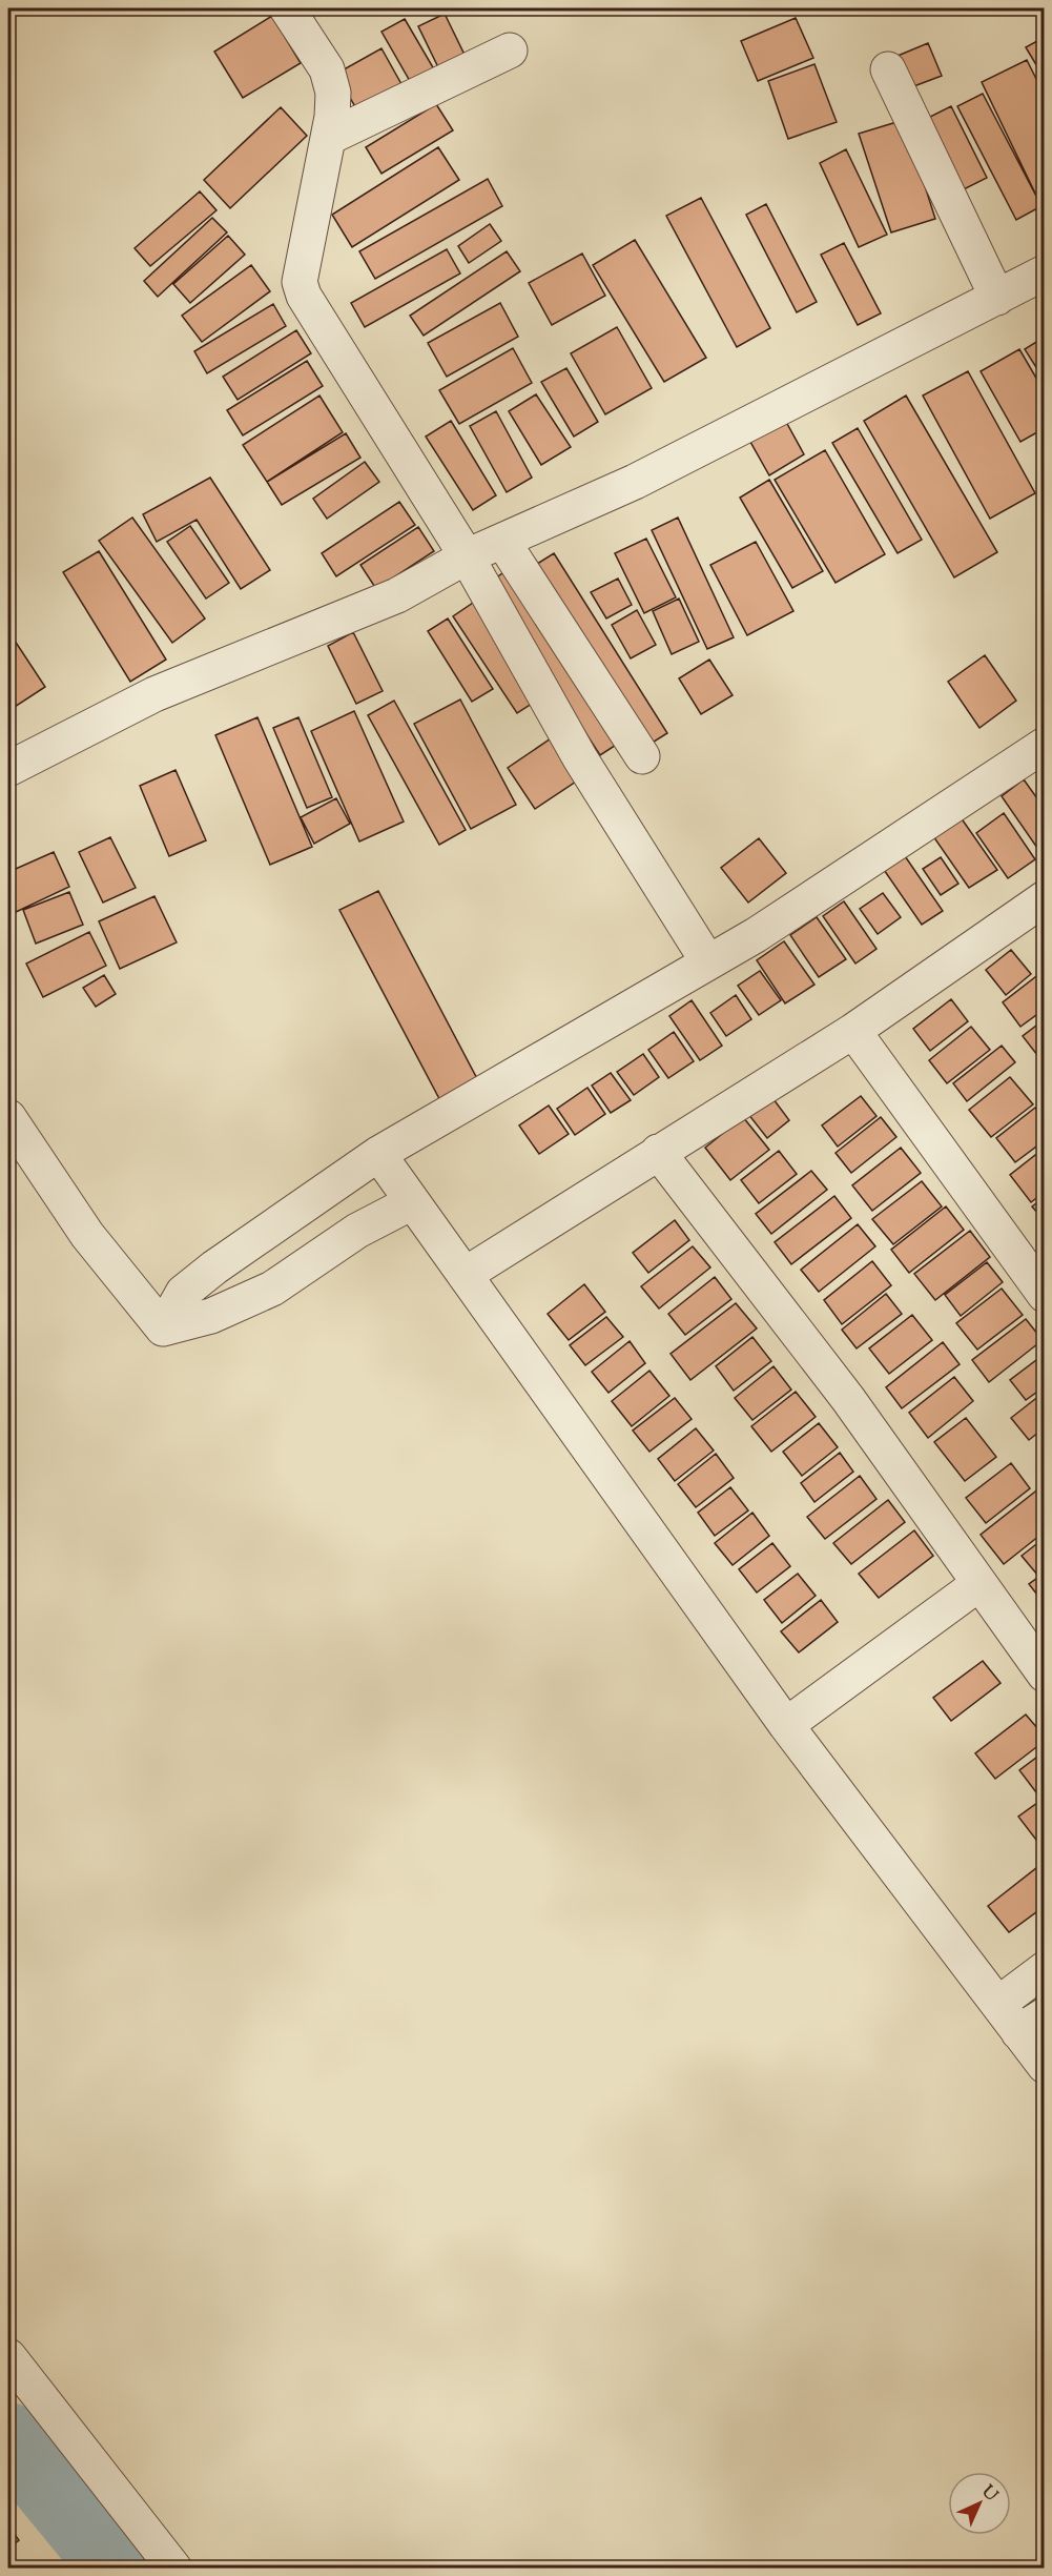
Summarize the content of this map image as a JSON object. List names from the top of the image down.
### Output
{
  "north": "top right"
}
